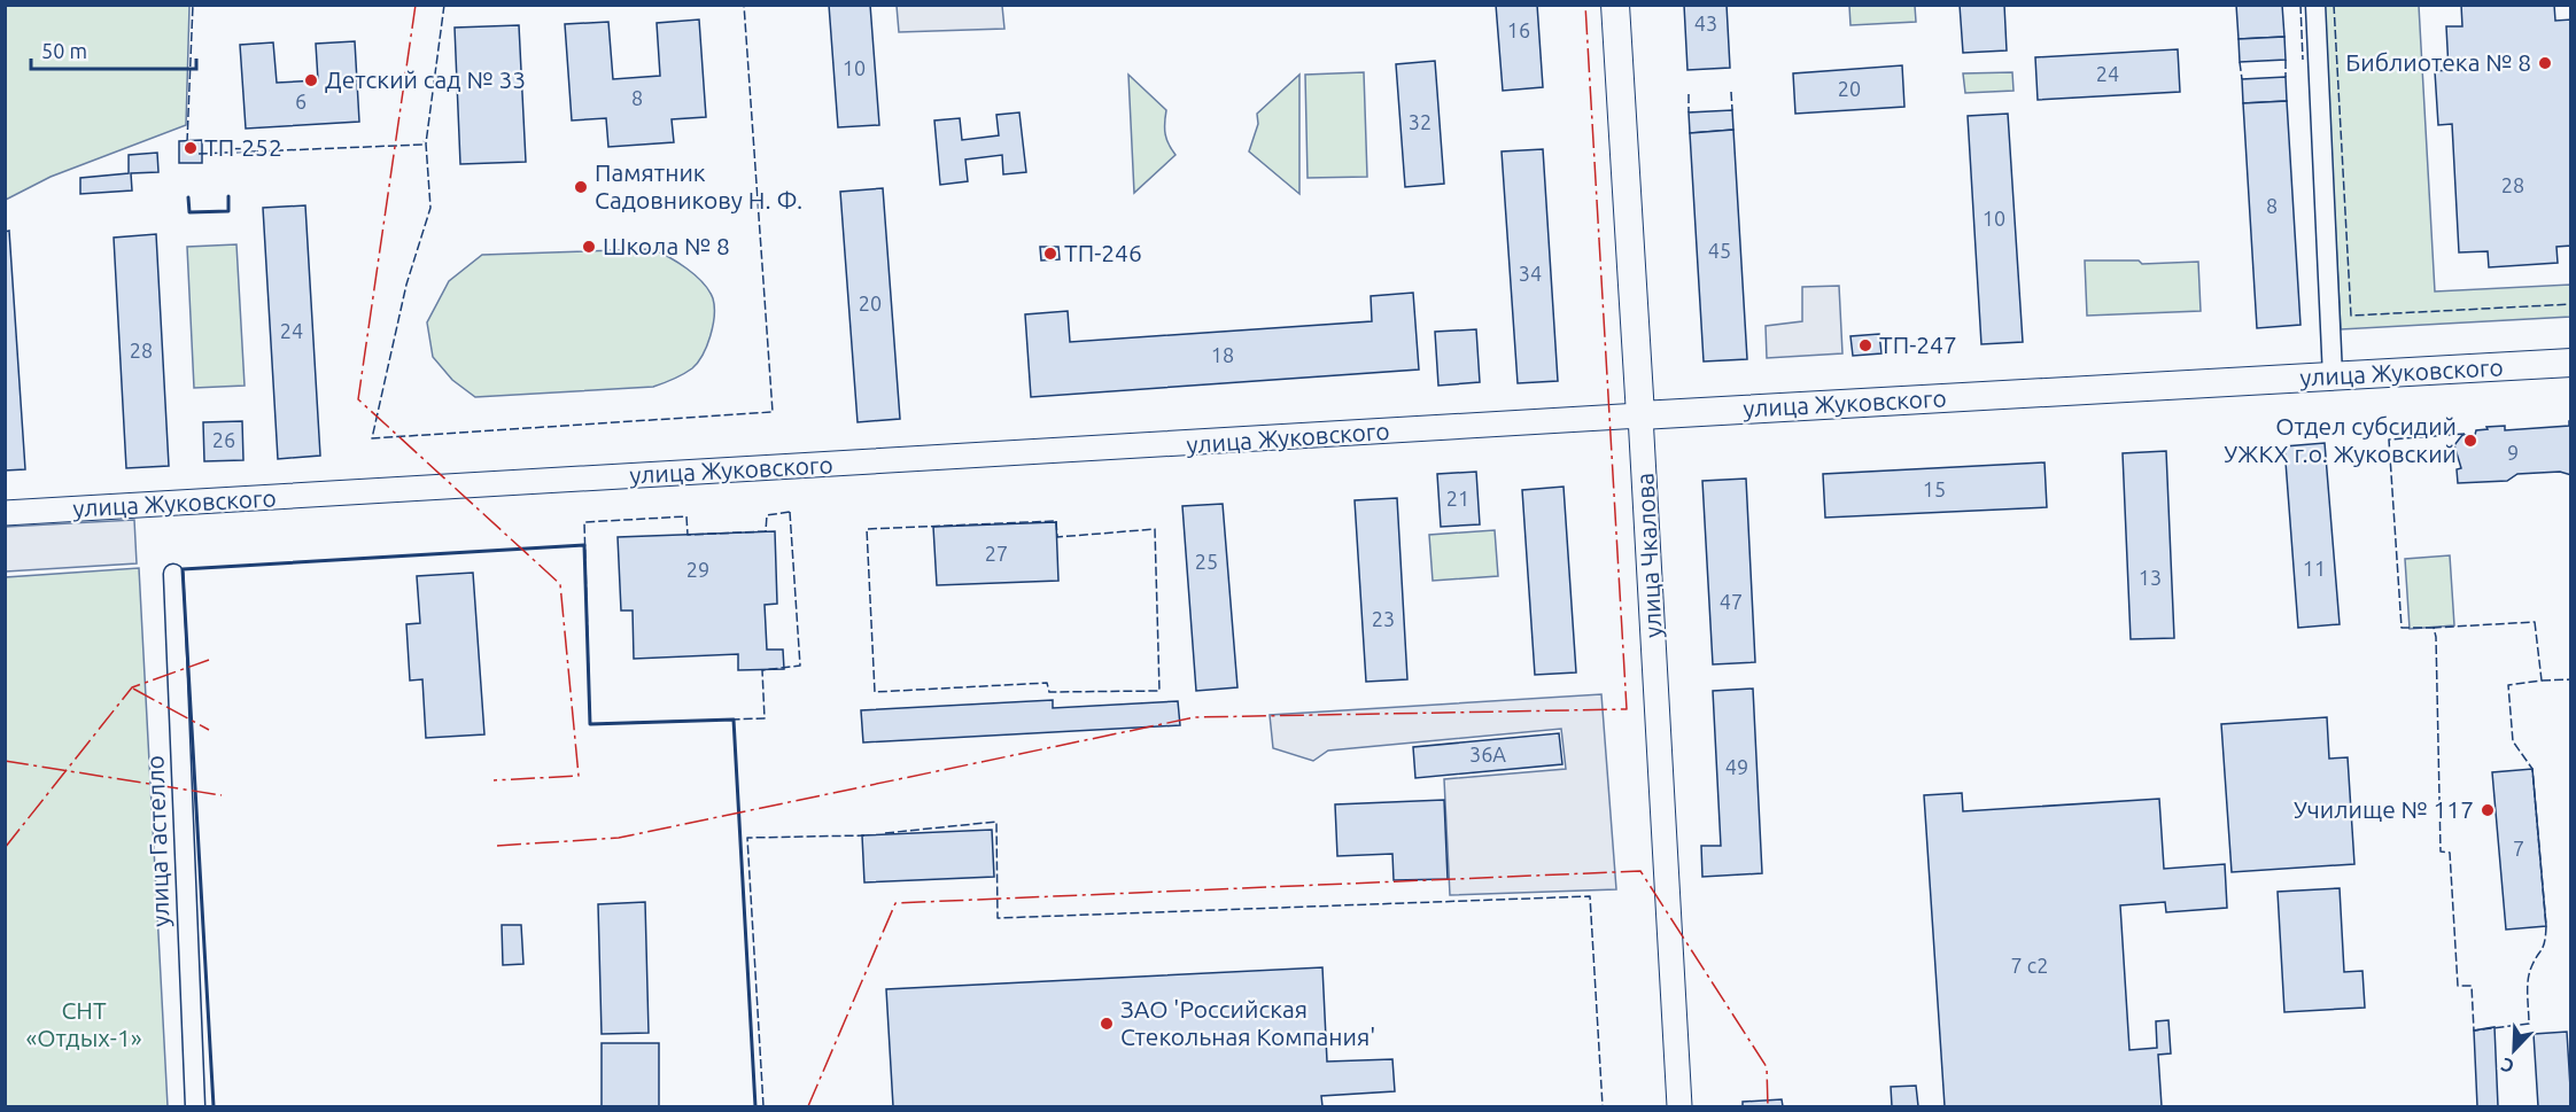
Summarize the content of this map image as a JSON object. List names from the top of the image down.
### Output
{
  "streets": {
    "main road": ["улица Жуковского", "улица Чкалова"],
    "street": ["улица Гастелло"]
  },
  "crossings": [
    ["улица Жуковского", "улица Чкалова"]
  ],
  "parks": ["СНТ «Отдых-1»"],
  "places": [
    "Библиотека № 8",
    "Детский сад № 33",
    "ТП-252",
    "Памятник Садовникову Н. Ф.",
    "Школа № 8",
    "ТП-246",
    "ТП-247",
    "Отдел субсидий УЖКХ г.о. Жуковский",
    "Училище № 117",
    "ЗАО 'Российская Стекольная Компания'"
  ],
  "house_numbers": [
    "43",
    "16",
    "10",
    "24",
    "20",
    "8",
    "6",
    "32",
    "28",
    "8",
    "10",
    "45",
    "34",
    "20",
    "24",
    "28",
    "18",
    "26",
    "9",
    "15",
    "21",
    "27",
    "25",
    "11",
    "29",
    "13",
    "47",
    "23",
    "36А",
    "49",
    "7",
    "7 с2"
  ],
  "scale_bar": "50 m",
  "north": "bottom left"
}
